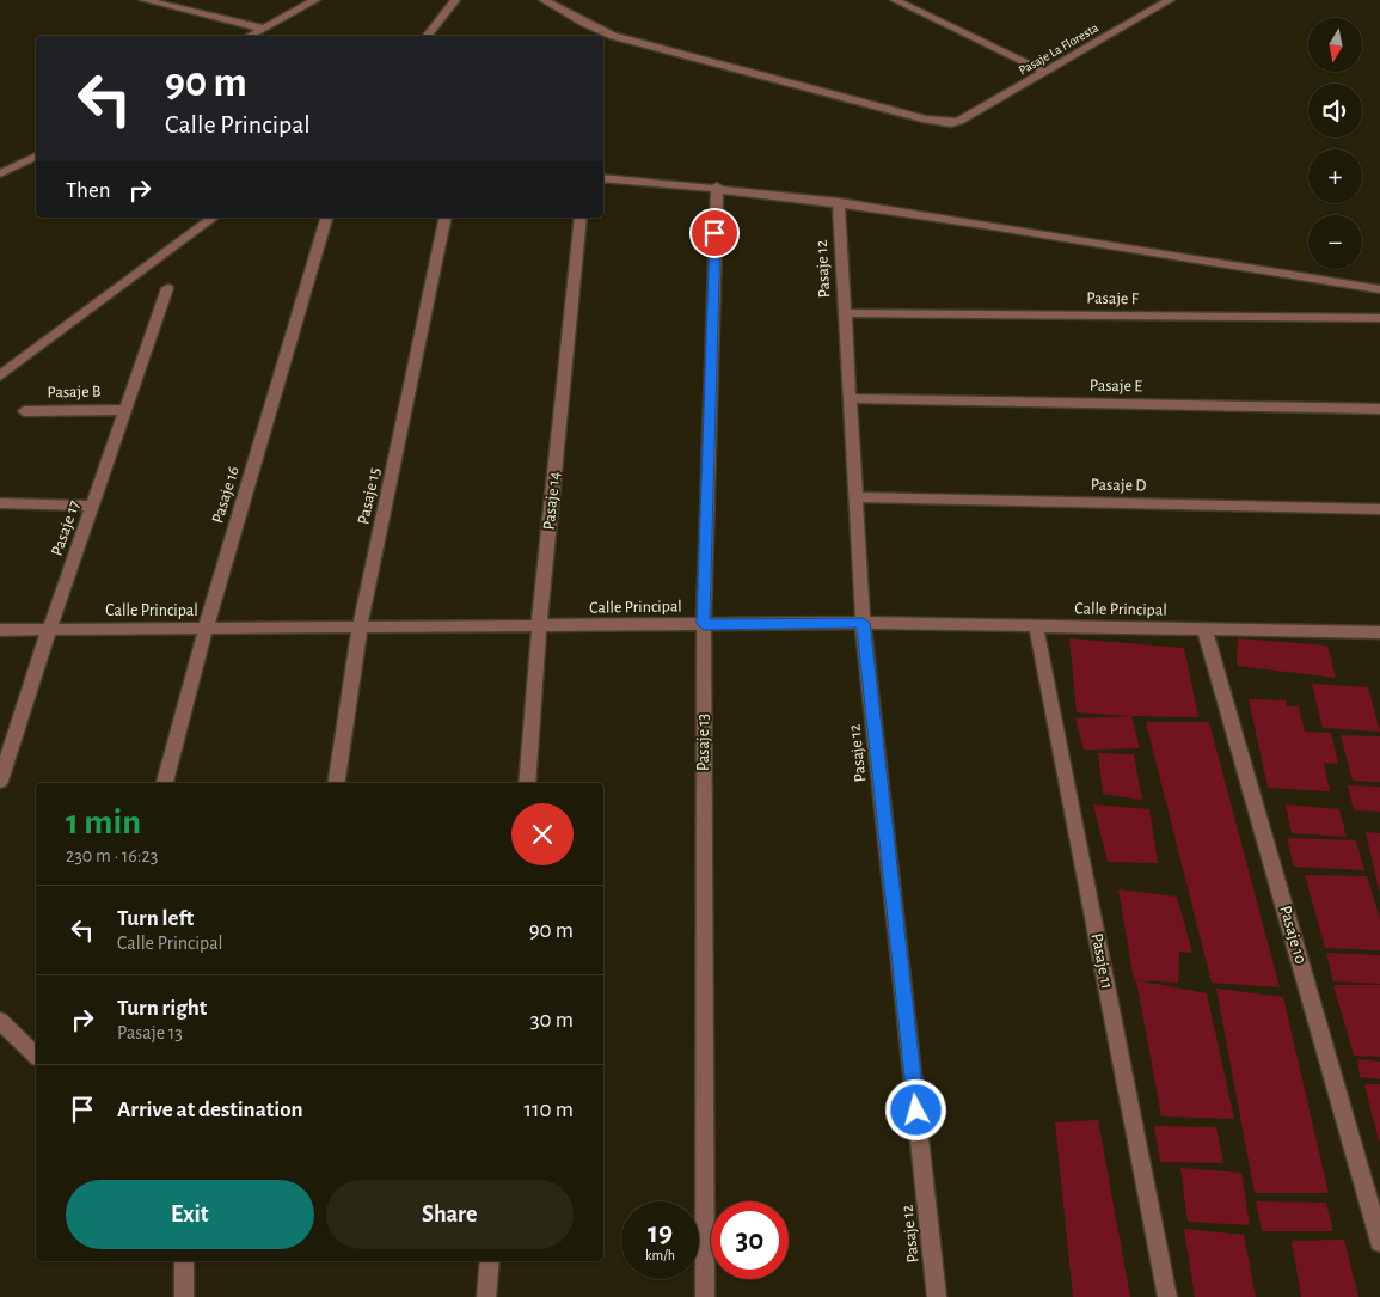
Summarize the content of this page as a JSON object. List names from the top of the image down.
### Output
{
  "streets": {
    "street": [
      "Pasaje La Floresta",
      "Pasaje 12",
      "Pasaje F",
      "Pasaje E",
      "Pasaje B",
      "Pasaje D",
      "Pasaje 16",
      "Pasaje 15",
      "Pasaje 14",
      "Pasaje 17",
      "Calle Principal",
      "Pasaje 13",
      "Pasaje 10",
      "Pasaje 11"
    ]
  },
  "crossings": [
    ["Pasaje 12", "Pasaje F"],
    ["Pasaje 12", "Pasaje E"],
    ["Pasaje 12", "Pasaje D"],
    ["Pasaje 12", "Calle Principal"],
    ["Pasaje B", "Pasaje 17"],
    ["Pasaje 16", "Calle Principal"],
    ["Pasaje 15", "Calle Principal"],
    ["Pasaje 14", "Calle Principal"],
    ["Pasaje 17", "Calle Principal"],
    ["Calle Principal", "Pasaje 13"],
    ["Calle Principal", "Pasaje 10"],
    ["Calle Principal", "Pasaje 11"]
  ],
  "north": "bottom",
  "page": {
    "map_buttons": ["+", "−"],
    "turn": ["90 m", "Calle Principal"],
    "then": "Then",
    "heading": ["1 min", "230 m · 16:23"],
    "list": [
      {
        "name": "Turn left",
        "note": "Calle Principal",
        "value": "90 m"
      },
      {
        "name": "Turn right",
        "note": "Pasaje 13",
        "value": "30 m"
      },
      {
        "name": "Arrive at destination",
        "value": "110 m"
      }
    ],
    "buttons": ["Exit", "Share"],
    "speed": "19 km/h",
    "limit": "30"
  }
}
